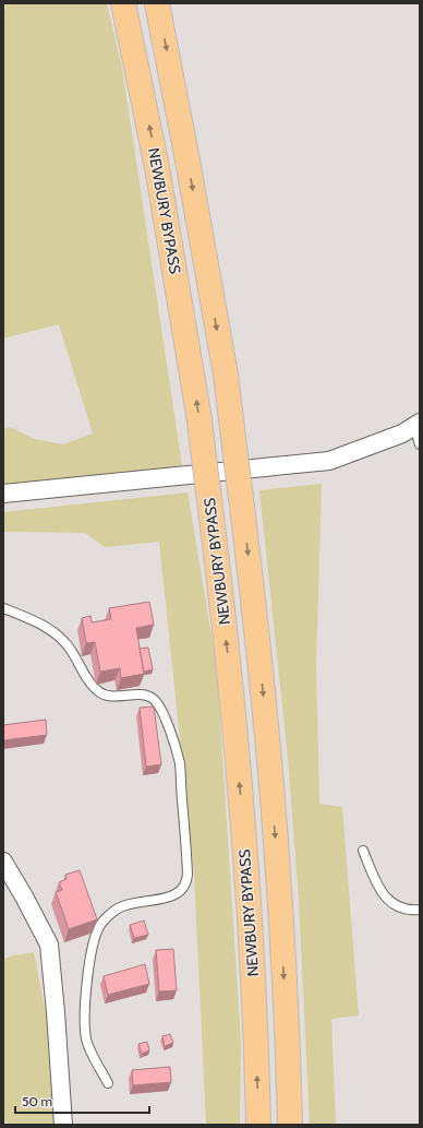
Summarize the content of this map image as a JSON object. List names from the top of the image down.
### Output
{
  "streets": {
    "highway": ["NEWBURY BYPASS"]
  },
  "scale_bar": "50 m"
}
